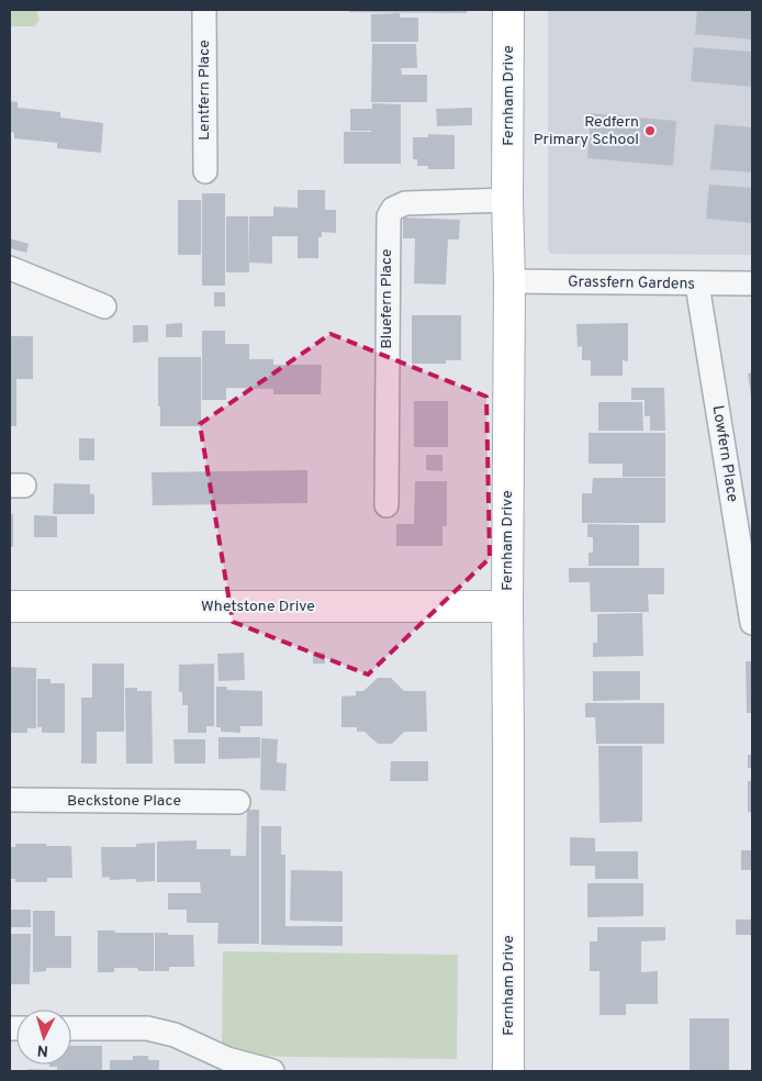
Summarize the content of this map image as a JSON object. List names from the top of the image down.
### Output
{
  "streets": {
    "street": [
      "Lentfern Place",
      "Fernham Drive",
      "Grassfern Gardens",
      "Bluefern Place",
      "Lowfern Place",
      "Whetstone Drive",
      "Beckstone Place"
    ]
  },
  "crossings": [
    ["Fernham Drive", "Grassfern Gardens"],
    ["Fernham Drive", "Bluefern Place"],
    ["Fernham Drive", "Whetstone Drive"],
    ["Grassfern Gardens", "Lowfern Place"]
  ],
  "places": ["Redfern Primary School"],
  "north": "bottom"
}
